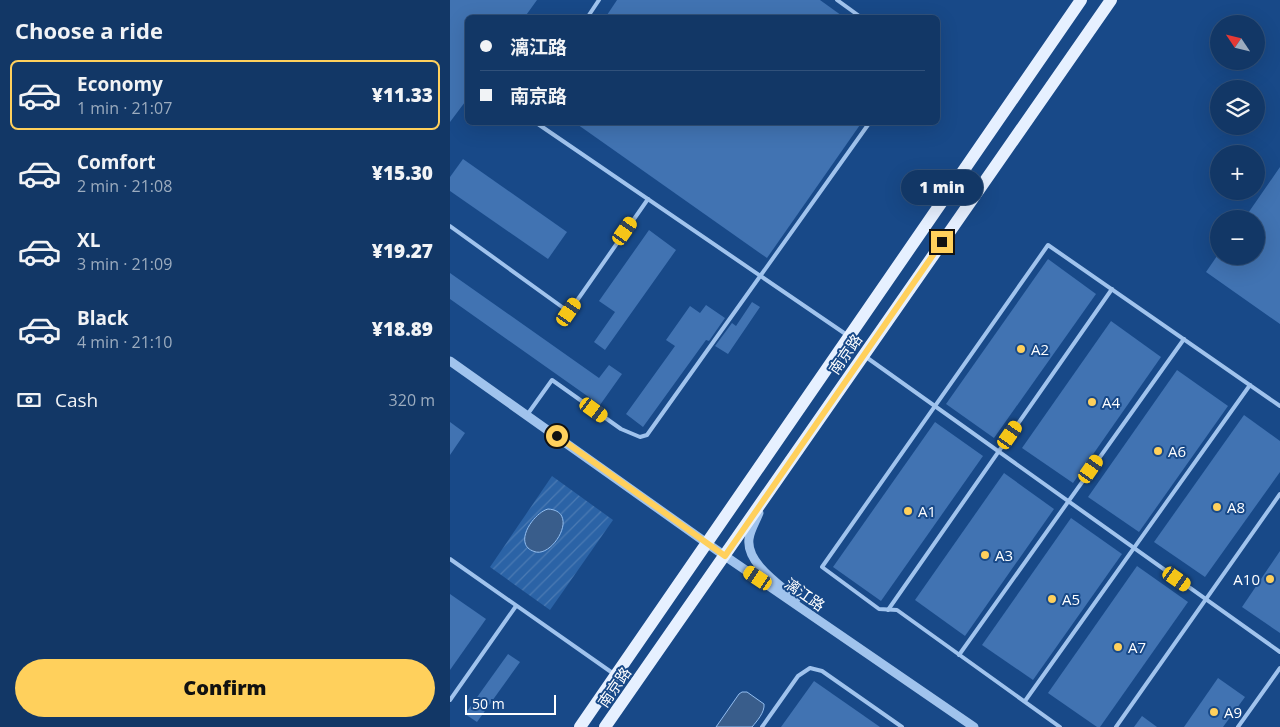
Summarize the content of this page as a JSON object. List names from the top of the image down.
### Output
{
  "streets": {
    "main road": ["南京路"],
    "street": ["漓江路"]
  },
  "crossings": [
    ["南京路", "漓江路"]
  ],
  "places": [
    "A2",
    "A4",
    "A6",
    "A8",
    "A1",
    "A3",
    "A10",
    "A5",
    "A7",
    "A9"
  ],
  "scale_bar": "50 m",
  "north": "top left",
  "page": {
    "heading": "Choose a ride",
    "map_buttons": ["+", "−"],
    "banner": ["漓江路", "南京路"],
    "list": [
      {
        "name": "Economy",
        "note": "1 min · 21:07",
        "value": "¥11.33"
      },
      {
        "name": "Comfort",
        "note": "2 min · 21:08",
        "value": "¥15.30"
      },
      {
        "name": "XL",
        "note": "3 min · 21:09",
        "value": "¥19.27"
      },
      {
        "name": "Black",
        "note": "4 min · 21:10",
        "value": "¥18.89"
      }
    ],
    "bubble": "1 min",
    "pay": ["Cash", "320 m"],
    "buttons": "Confirm",
    "scale": "50 m"
  }
}
